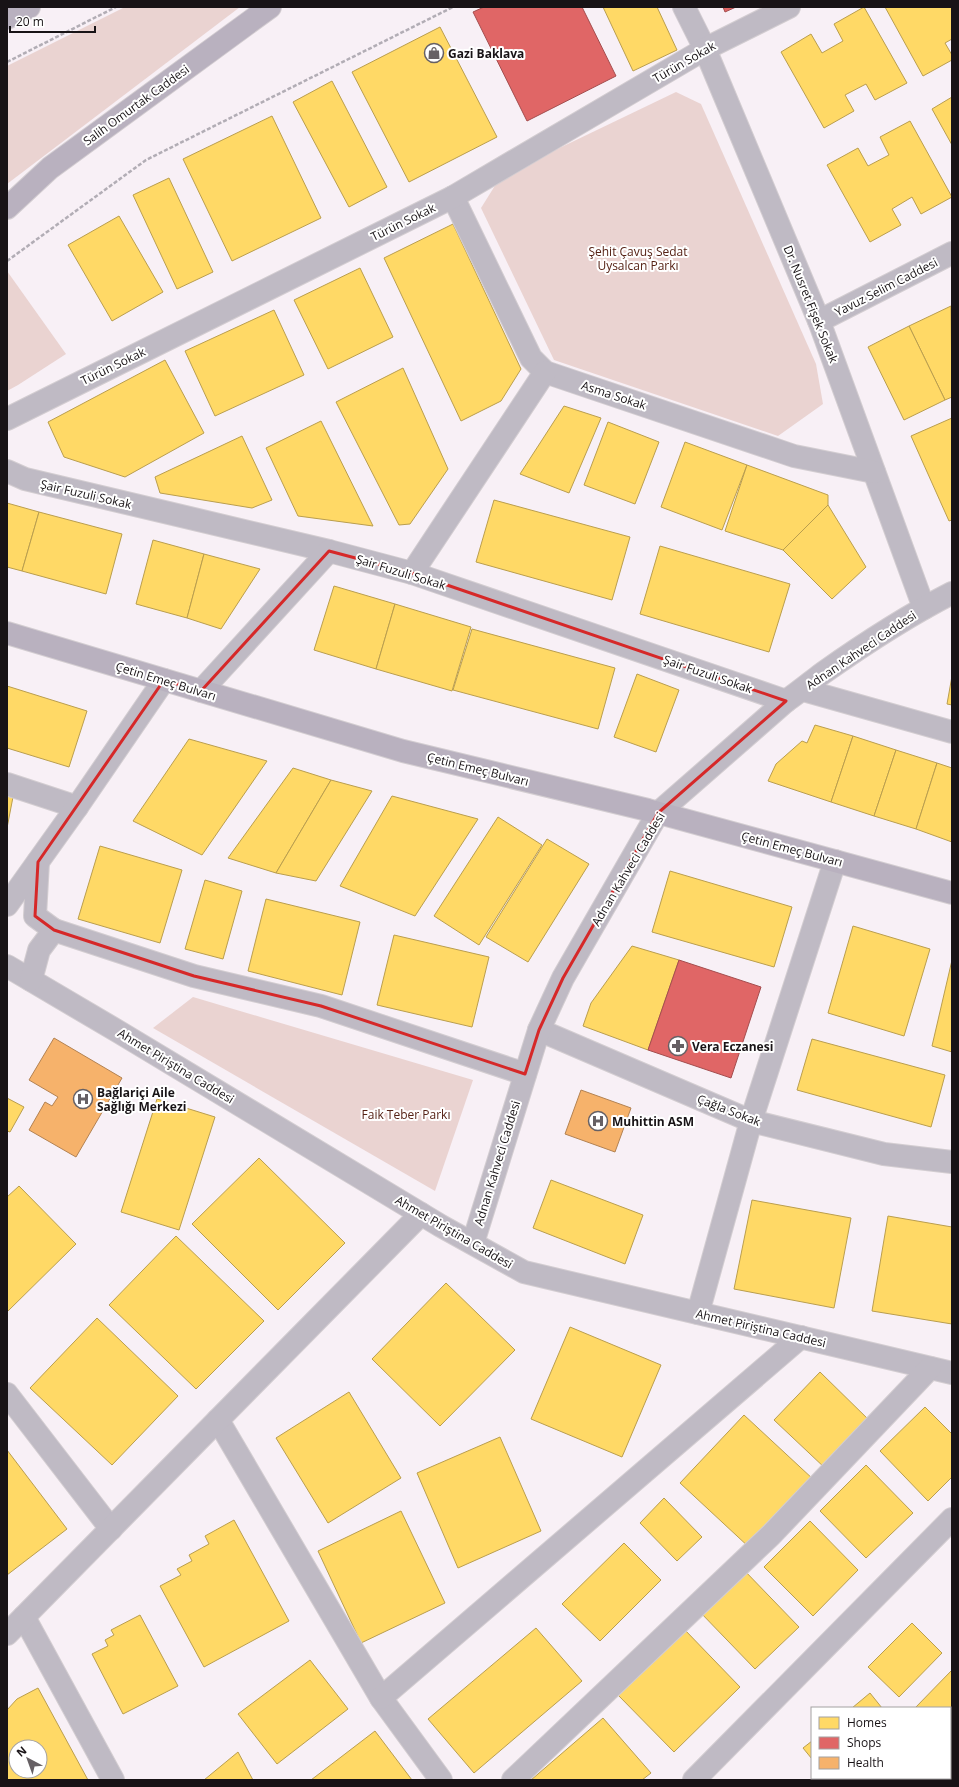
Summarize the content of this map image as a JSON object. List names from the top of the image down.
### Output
{
  "streets": {
    "main road": ["Salih Omurtak Caddesi", "Çetin Emeç Bulvarı"],
    "street": [
      "Türün Sokak",
      "Yavuz Selim Caddesi",
      "Dr. Nusret Fişek Sokak",
      "Asma Sokak",
      "Şair Fuzuli Sokak",
      "Adnan Kahveci Caddesi",
      "Ahmet Piriştina Caddesi",
      "Çağla Sokak"
    ]
  },
  "crossings": [
    ["Türün Sokak", "Dr. Nusret Fişek Sokak"],
    ["Türün Sokak", "Asma Sokak"],
    ["Yavuz Selim Caddesi", "Dr. Nusret Fişek Sokak"],
    ["Dr. Nusret Fişek Sokak", "Asma Sokak"],
    ["Dr. Nusret Fişek Sokak", "Adnan Kahveci Caddesi"],
    ["Şair Fuzuli Sokak", "Adnan Kahveci Caddesi"],
    ["Adnan Kahveci Caddesi", "Çetin Emeç Bulvarı"],
    ["Adnan Kahveci Caddesi", "Ahmet Piriştina Caddesi"],
    ["Adnan Kahveci Caddesi", "Çağla Sokak"]
  ],
  "parks": ["Şehit Çavuş Sedat Uysalcan Parkı", "Faik Teber Parkı"],
  "places": {
    "shop": ["Gazi Baklava"],
    "pharmacy": ["Vera Eczanesi"],
    "hospital": ["Bağlariçi Aile Sağlığı Merkezi", "Muhittin ASM"]
  },
  "legend": ["Homes", "Shops", "Health"],
  "scale_bar": "20 m",
  "north": "top left"
}
